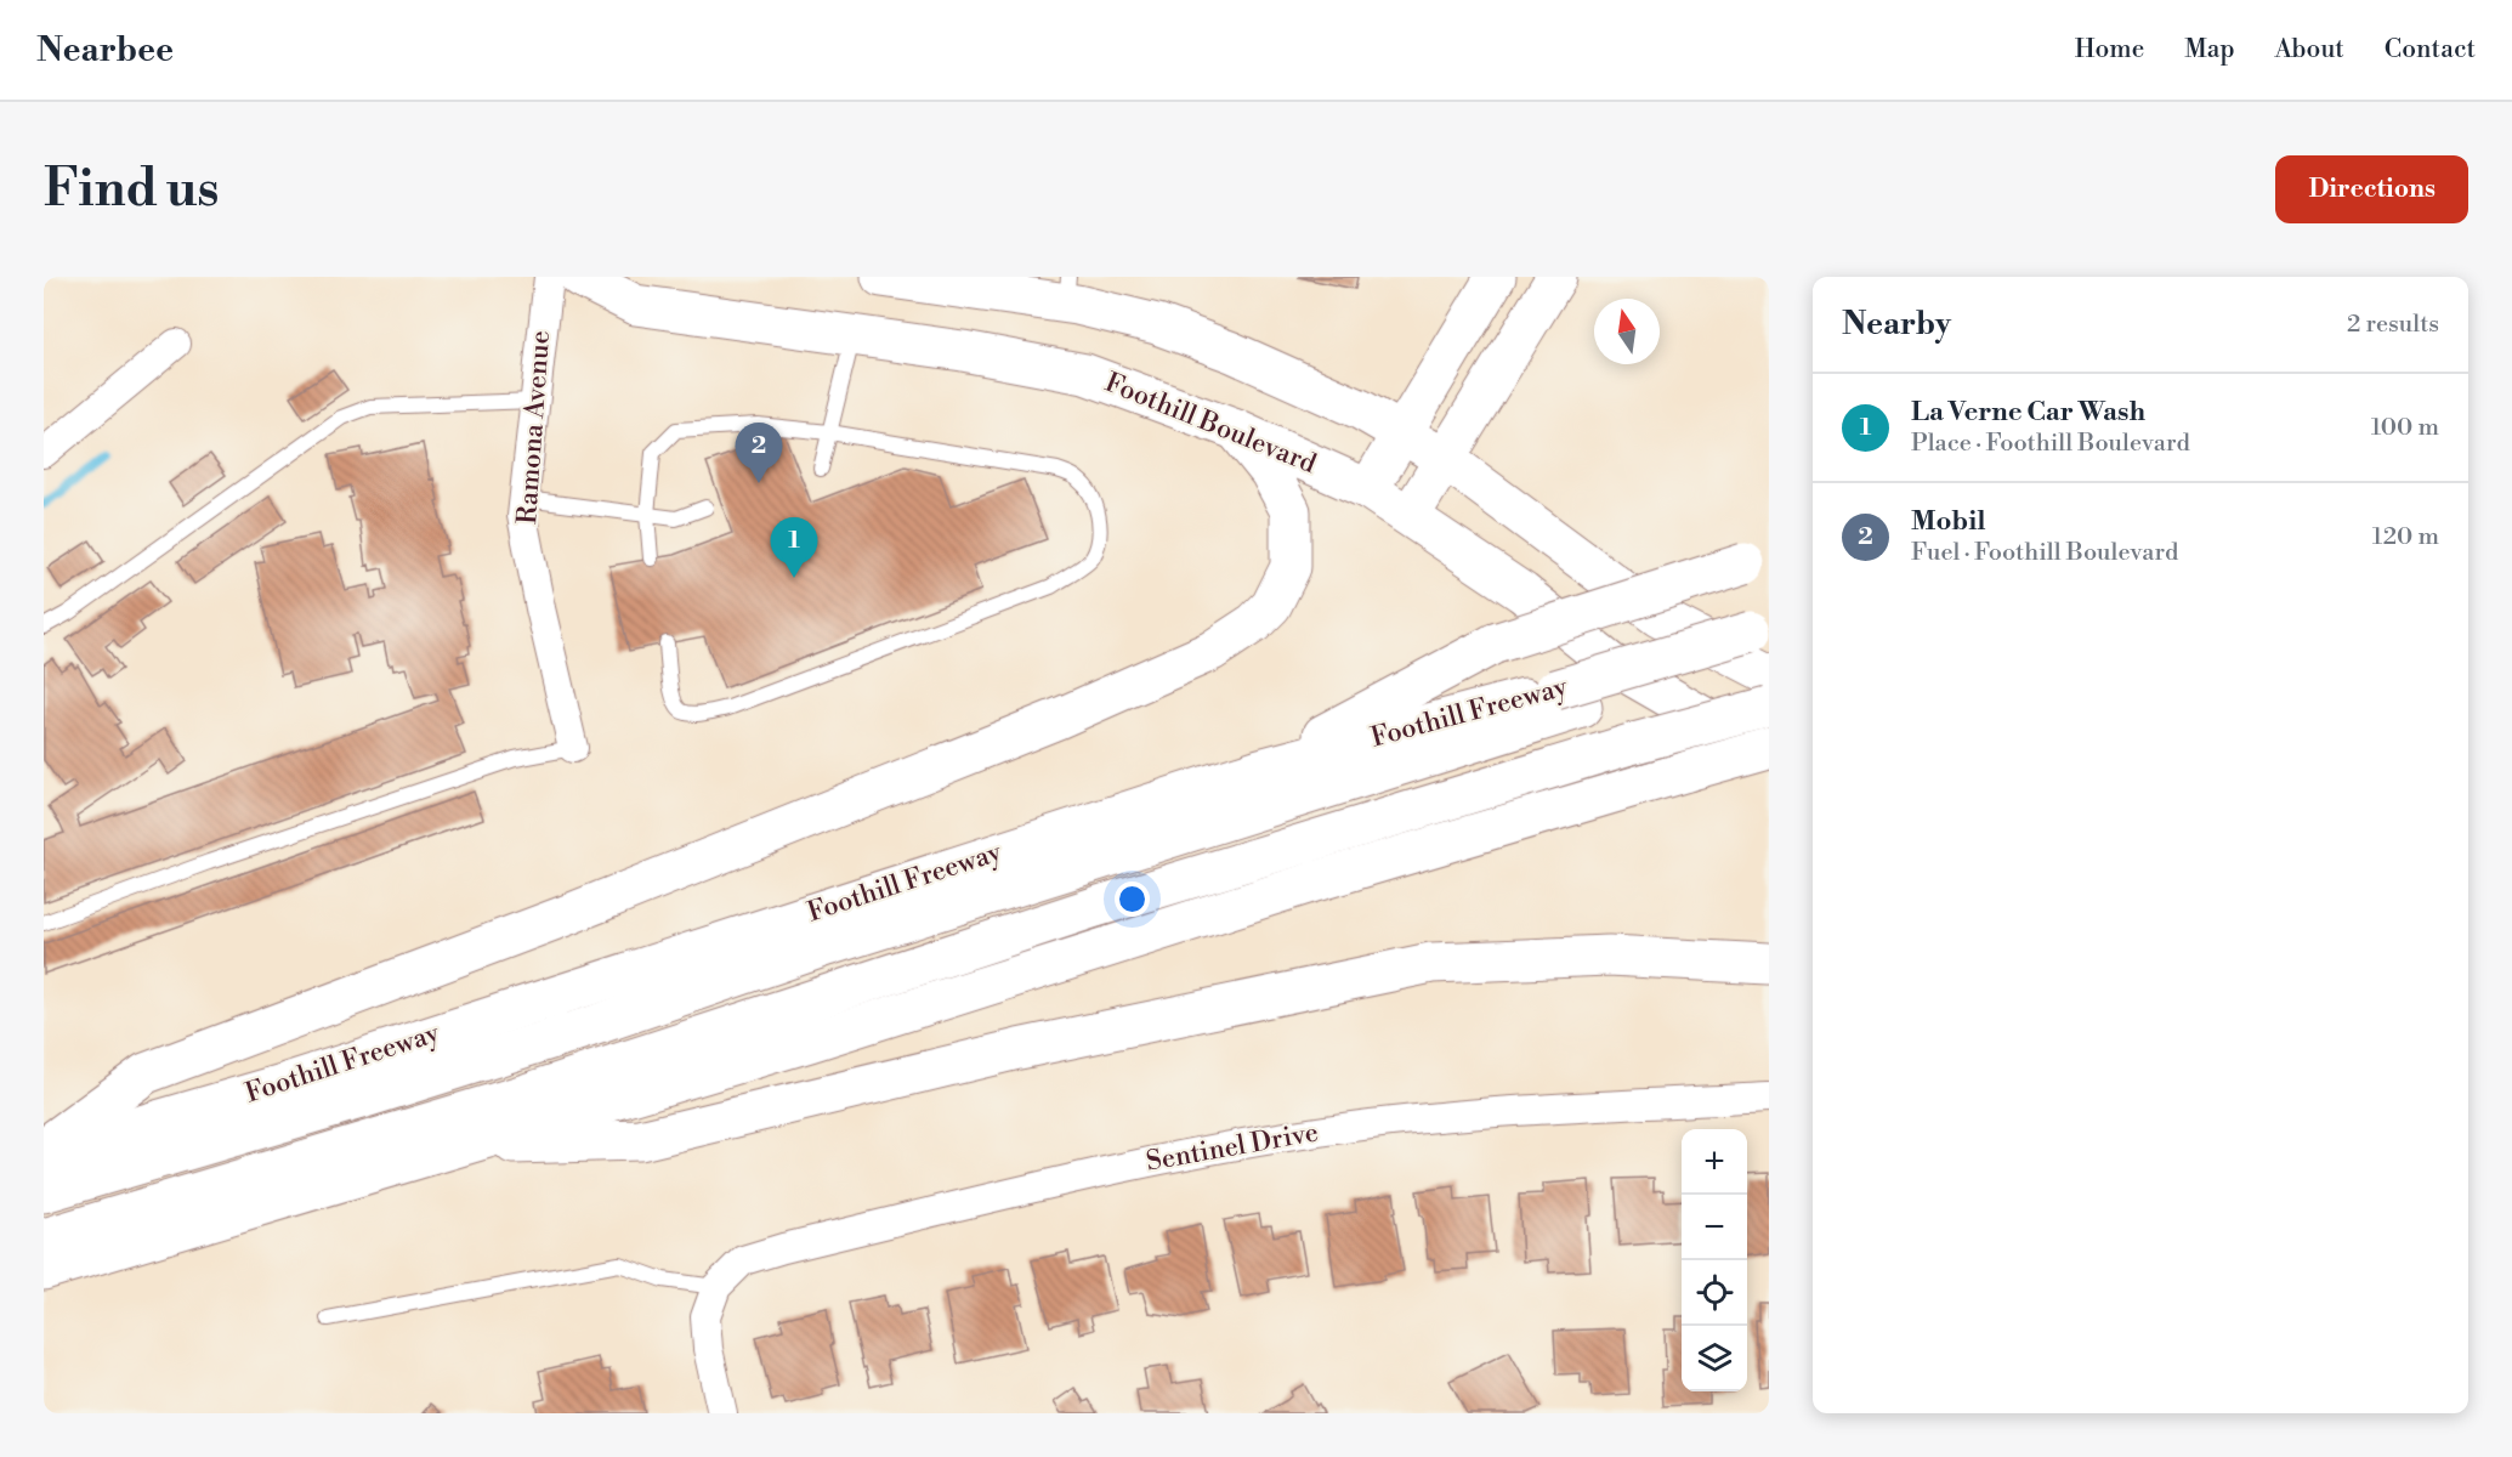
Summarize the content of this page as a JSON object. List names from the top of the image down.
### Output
{
  "streets": {
    "main road": ["Foothill Boulevard", "Foothill Freeway"],
    "street": ["Ramona Avenue", "Sentinel Drive"]
  },
  "north": "top",
  "page": {
    "header": "Nearbee",
    "nav": [
      "Home",
      "Map",
      "About",
      "Contact"
    ],
    "buttons": "Directions",
    "title": "Find us",
    "heading": ["Nearby", "2 results"],
    "list": [
      {
        "mark": "1",
        "name": "La Verne Car Wash",
        "note": "Place · Foothill Boulevard",
        "value": "100 m"
      },
      {
        "mark": "2",
        "name": "Mobil",
        "note": "Fuel · Foothill Boulevard",
        "value": "120 m"
      }
    ],
    "pins": ["2", "1"],
    "map_buttons": ["+", "−"]
  }
}
